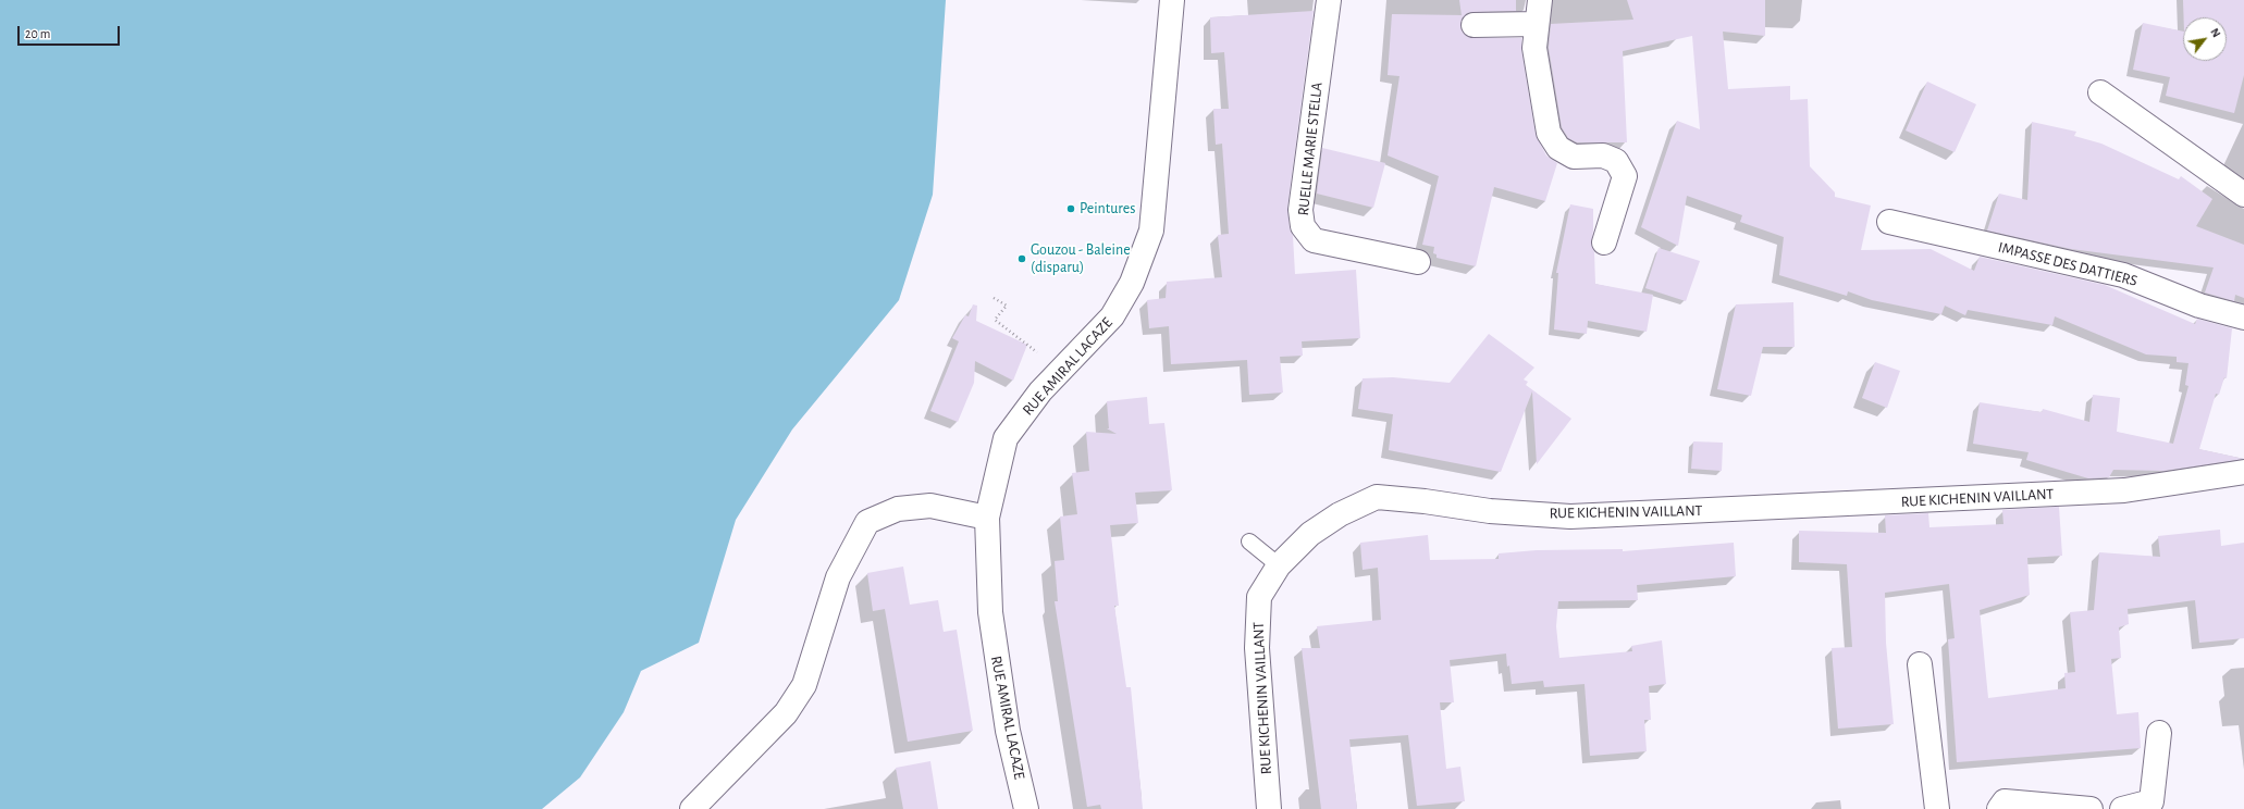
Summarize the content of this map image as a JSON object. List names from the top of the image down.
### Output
{
  "streets": {
    "street": [
      "RUELLE MARIE STELLA",
      "IMPASSE DES DATTIERS",
      "RUE AMIRAL LACAZE",
      "RUE KICHENIN VAILLANT"
    ]
  },
  "places": ["Peintures", "Gouzou - Baleine (disparu)"],
  "scale_bar": "20 m",
  "north": "top right"
}
